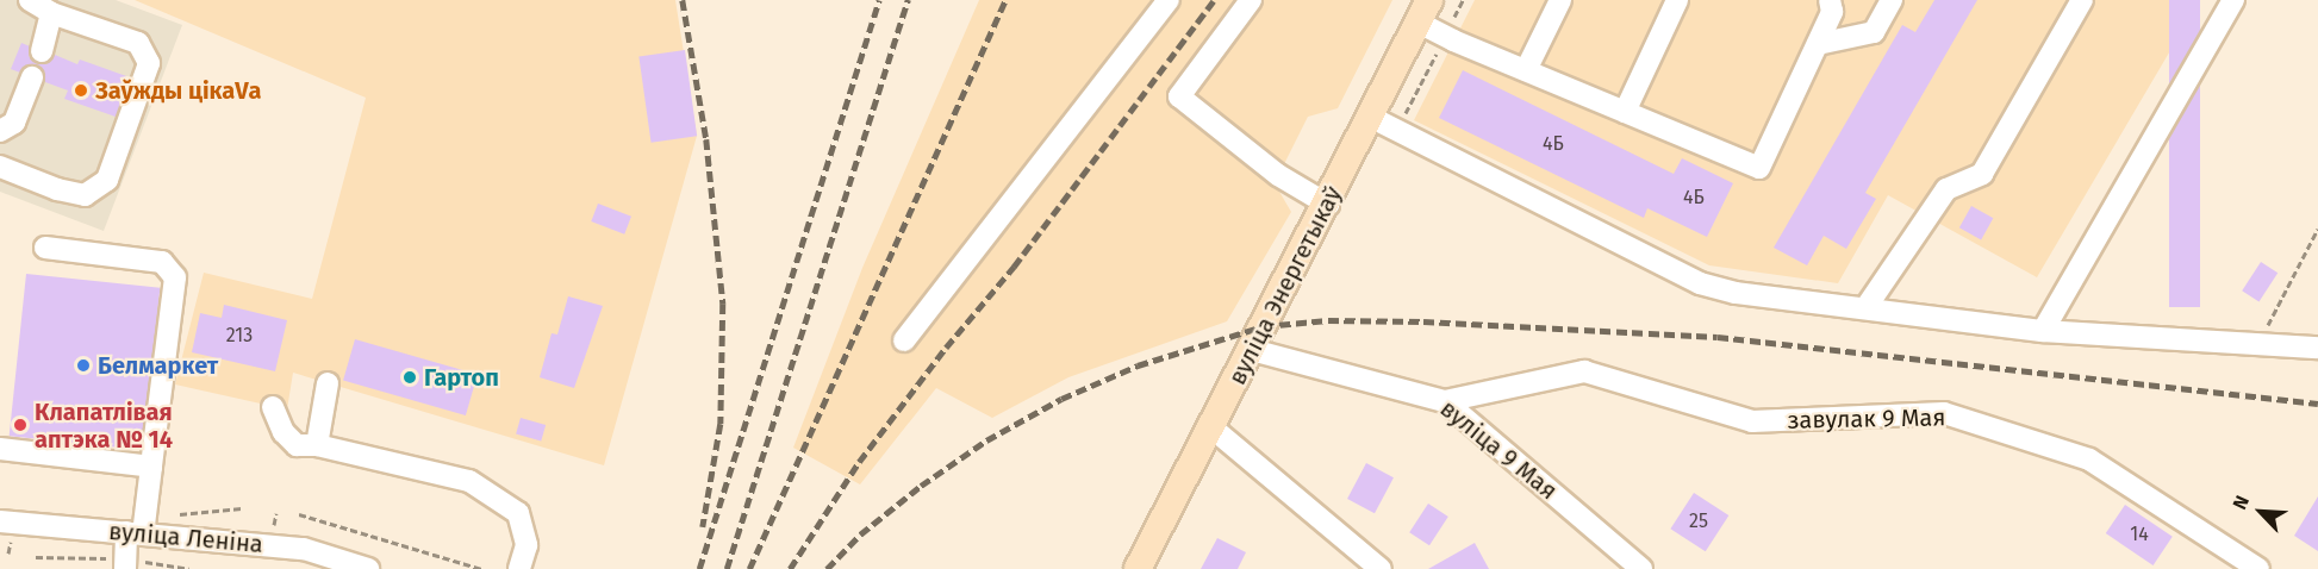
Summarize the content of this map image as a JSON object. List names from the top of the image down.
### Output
{
  "streets": {
    "main road": ["вуліца Энергетыкаў"],
    "street": ["завулак 9 Мая", "вуліца 9 Мая", "вуліца Леніна"]
  },
  "crossings": [
    ["вуліца Энергетыкаў", "вуліца 9 Мая"],
    ["завулак 9 Мая", "вуліца 9 Мая"]
  ],
  "places": [
    "Заўжды цікаVа",
    "Белмаркет",
    "Гартоп",
    "Клапатлівая аптэка № 14"
  ],
  "house_numbers": [
    "4Б",
    "4Б",
    "213",
    "25",
    "14"
  ],
  "north": "top left"
}
